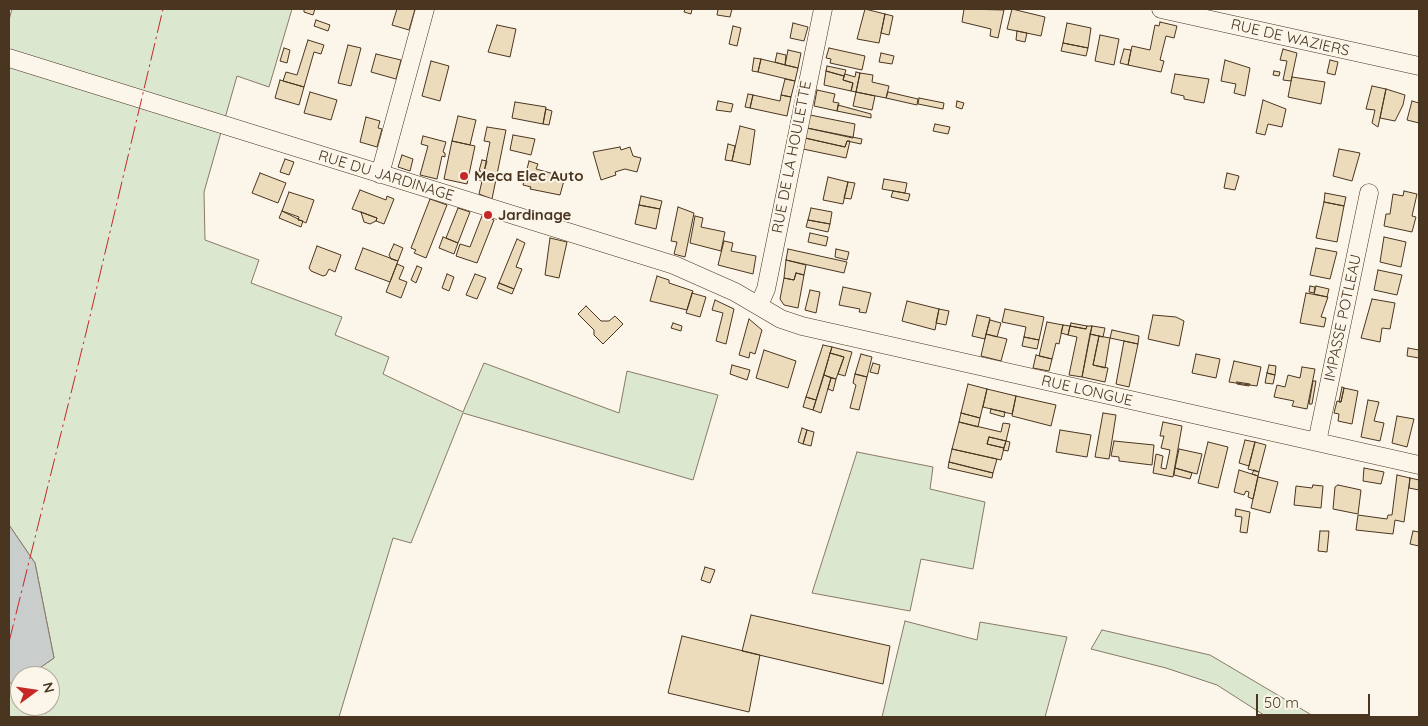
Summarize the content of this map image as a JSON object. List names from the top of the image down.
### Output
{
  "streets": {
    "street": [
      "RUE DE WAZIERS",
      "RUE DE LA HOULETTE",
      "RUE DU JARDINAGE",
      "IMPASSE POTLEAU",
      "RUE LONGUE"
    ]
  },
  "crossings": [
    ["RUE DE LA HOULETTE", "RUE DU JARDINAGE"],
    ["RUE DE LA HOULETTE", "RUE LONGUE"],
    ["RUE DU JARDINAGE", "RUE LONGUE"],
    ["IMPASSE POTLEAU", "RUE LONGUE"]
  ],
  "places": ["Meca Elec Auto", "Jardinage"],
  "scale_bar": "50 m",
  "north": "right"
}
